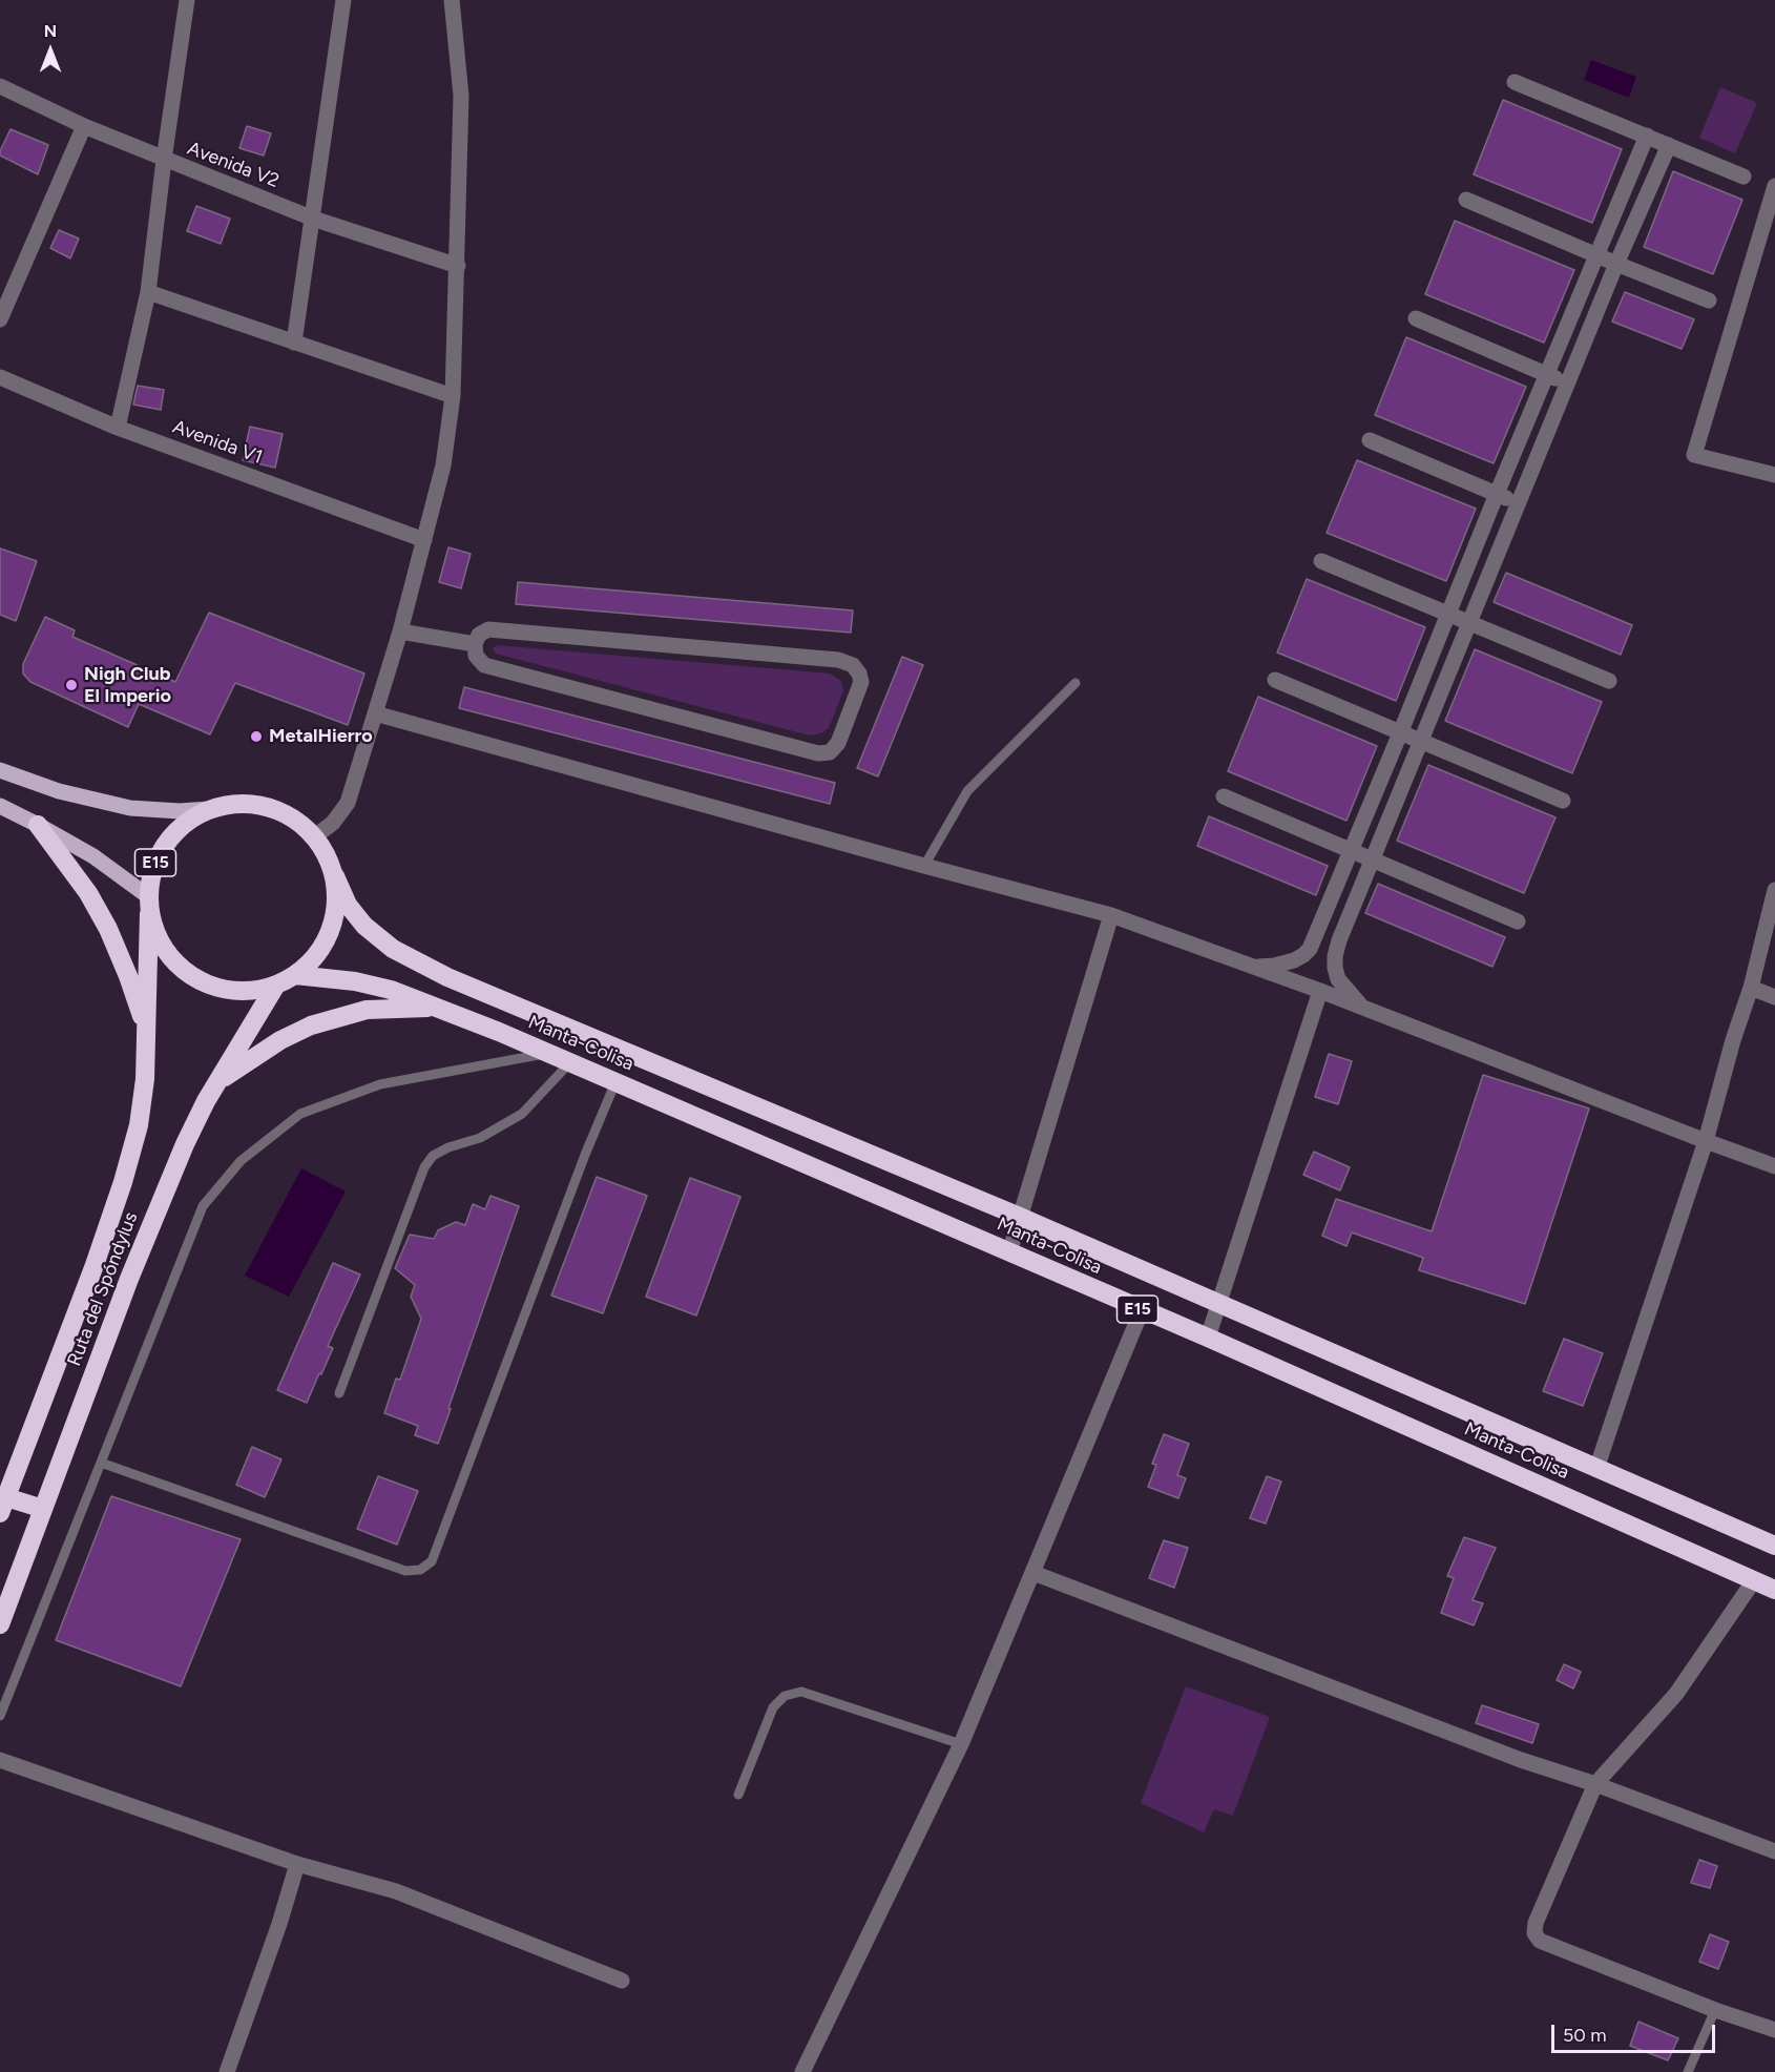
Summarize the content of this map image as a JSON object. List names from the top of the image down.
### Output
{
  "streets": {
    "highway": ["E15", "Manta-Colisa", "Ruta del Spóndylus"],
    "street": ["Avenida V2", "Avenida V1"]
  },
  "crossings": [
    ["E15", "Manta-Colisa"],
    ["E15", "Ruta del Spóndylus"],
    ["Manta-Colisa", "Ruta del Spóndylus"]
  ],
  "places": ["Nigh Club El Imperio", "MetalHierro"],
  "scale_bar": "50 m",
  "north": "top"
}
